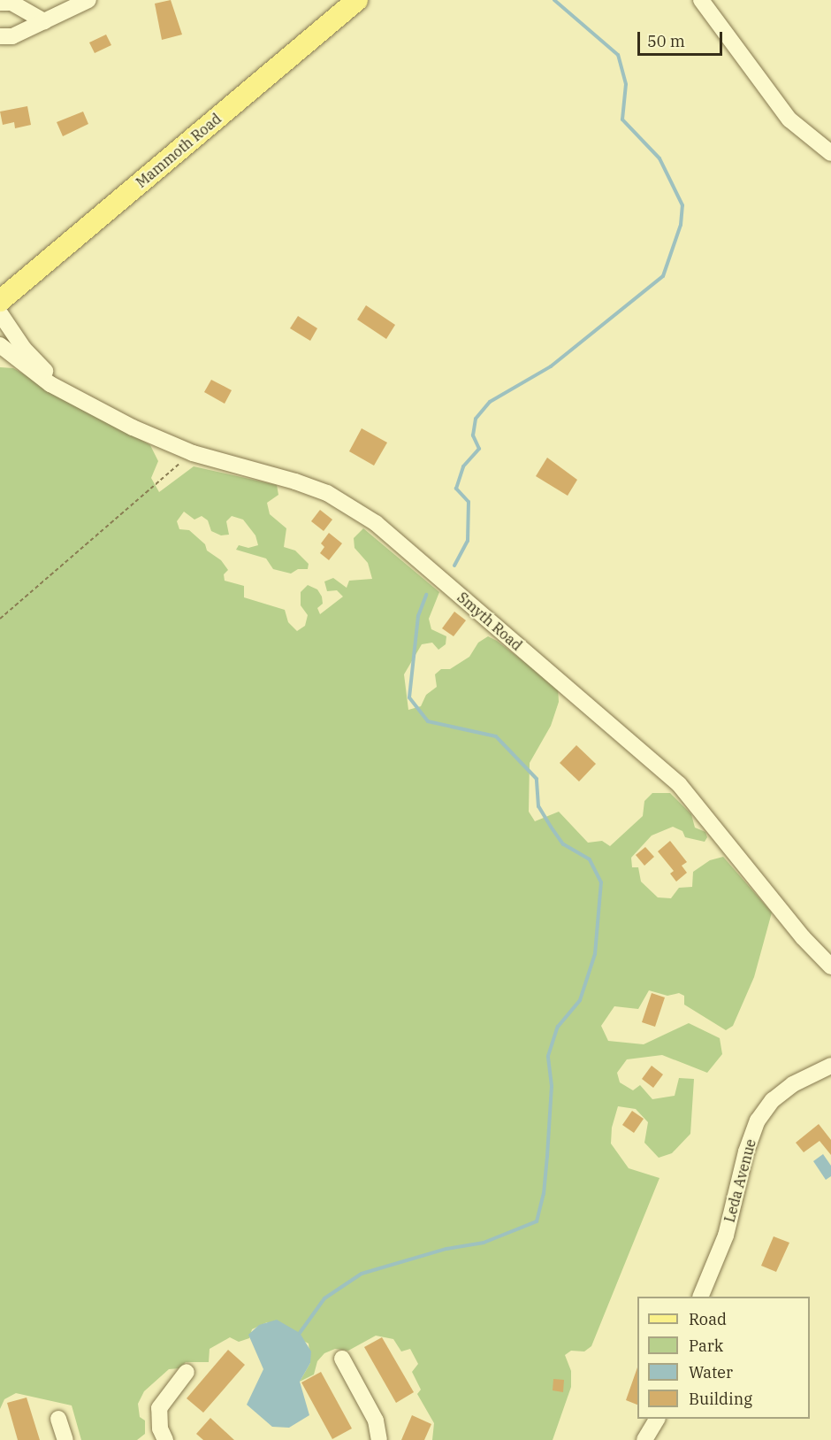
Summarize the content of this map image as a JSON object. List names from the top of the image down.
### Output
{
  "streets": {
    "main road": ["Mammoth Road"],
    "street": ["Smyth Road", "Leda Avenue"]
  },
  "legend": [
    "Road",
    "Park",
    "Water",
    "Building"
  ],
  "scale_bar": "50 m"
}
